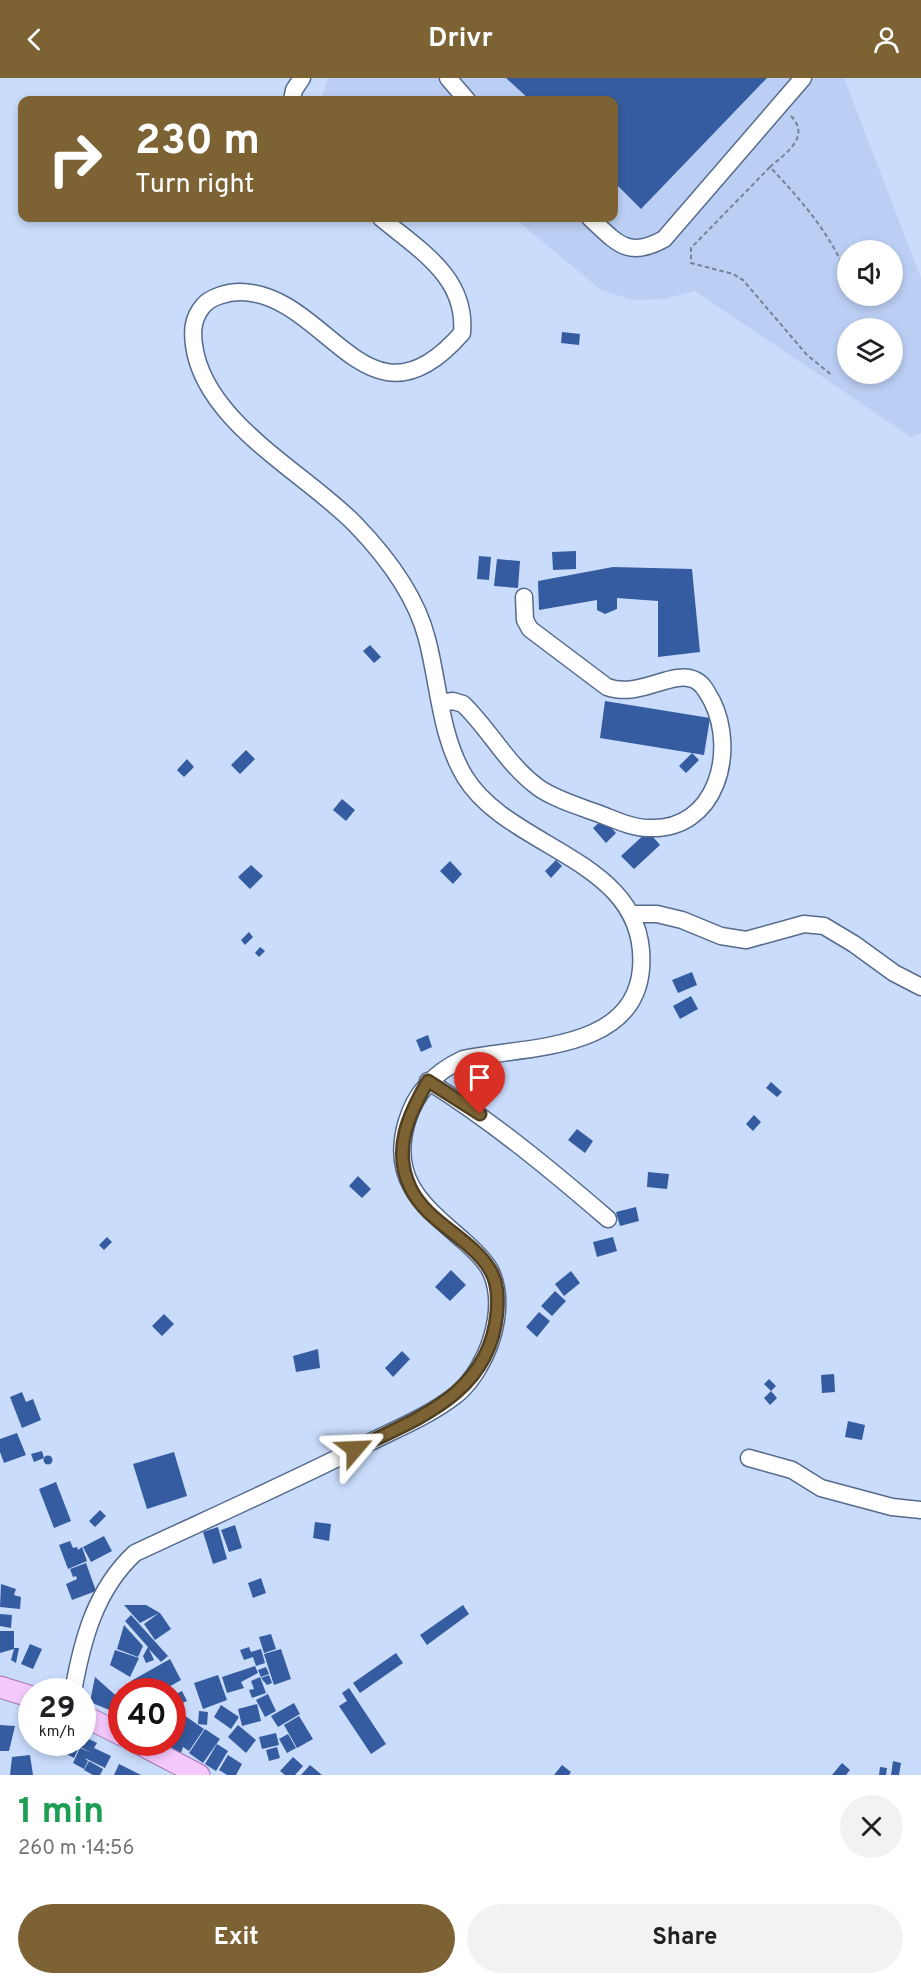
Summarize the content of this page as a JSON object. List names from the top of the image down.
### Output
{
  "page": {
    "header": "Drivr",
    "turn": ["230 m", "Turn right"],
    "speed": "29 km/h",
    "limit": "40",
    "heading": ["1 min", "260 m · 14:56"],
    "buttons": ["Exit", "Share"]
  }
}
